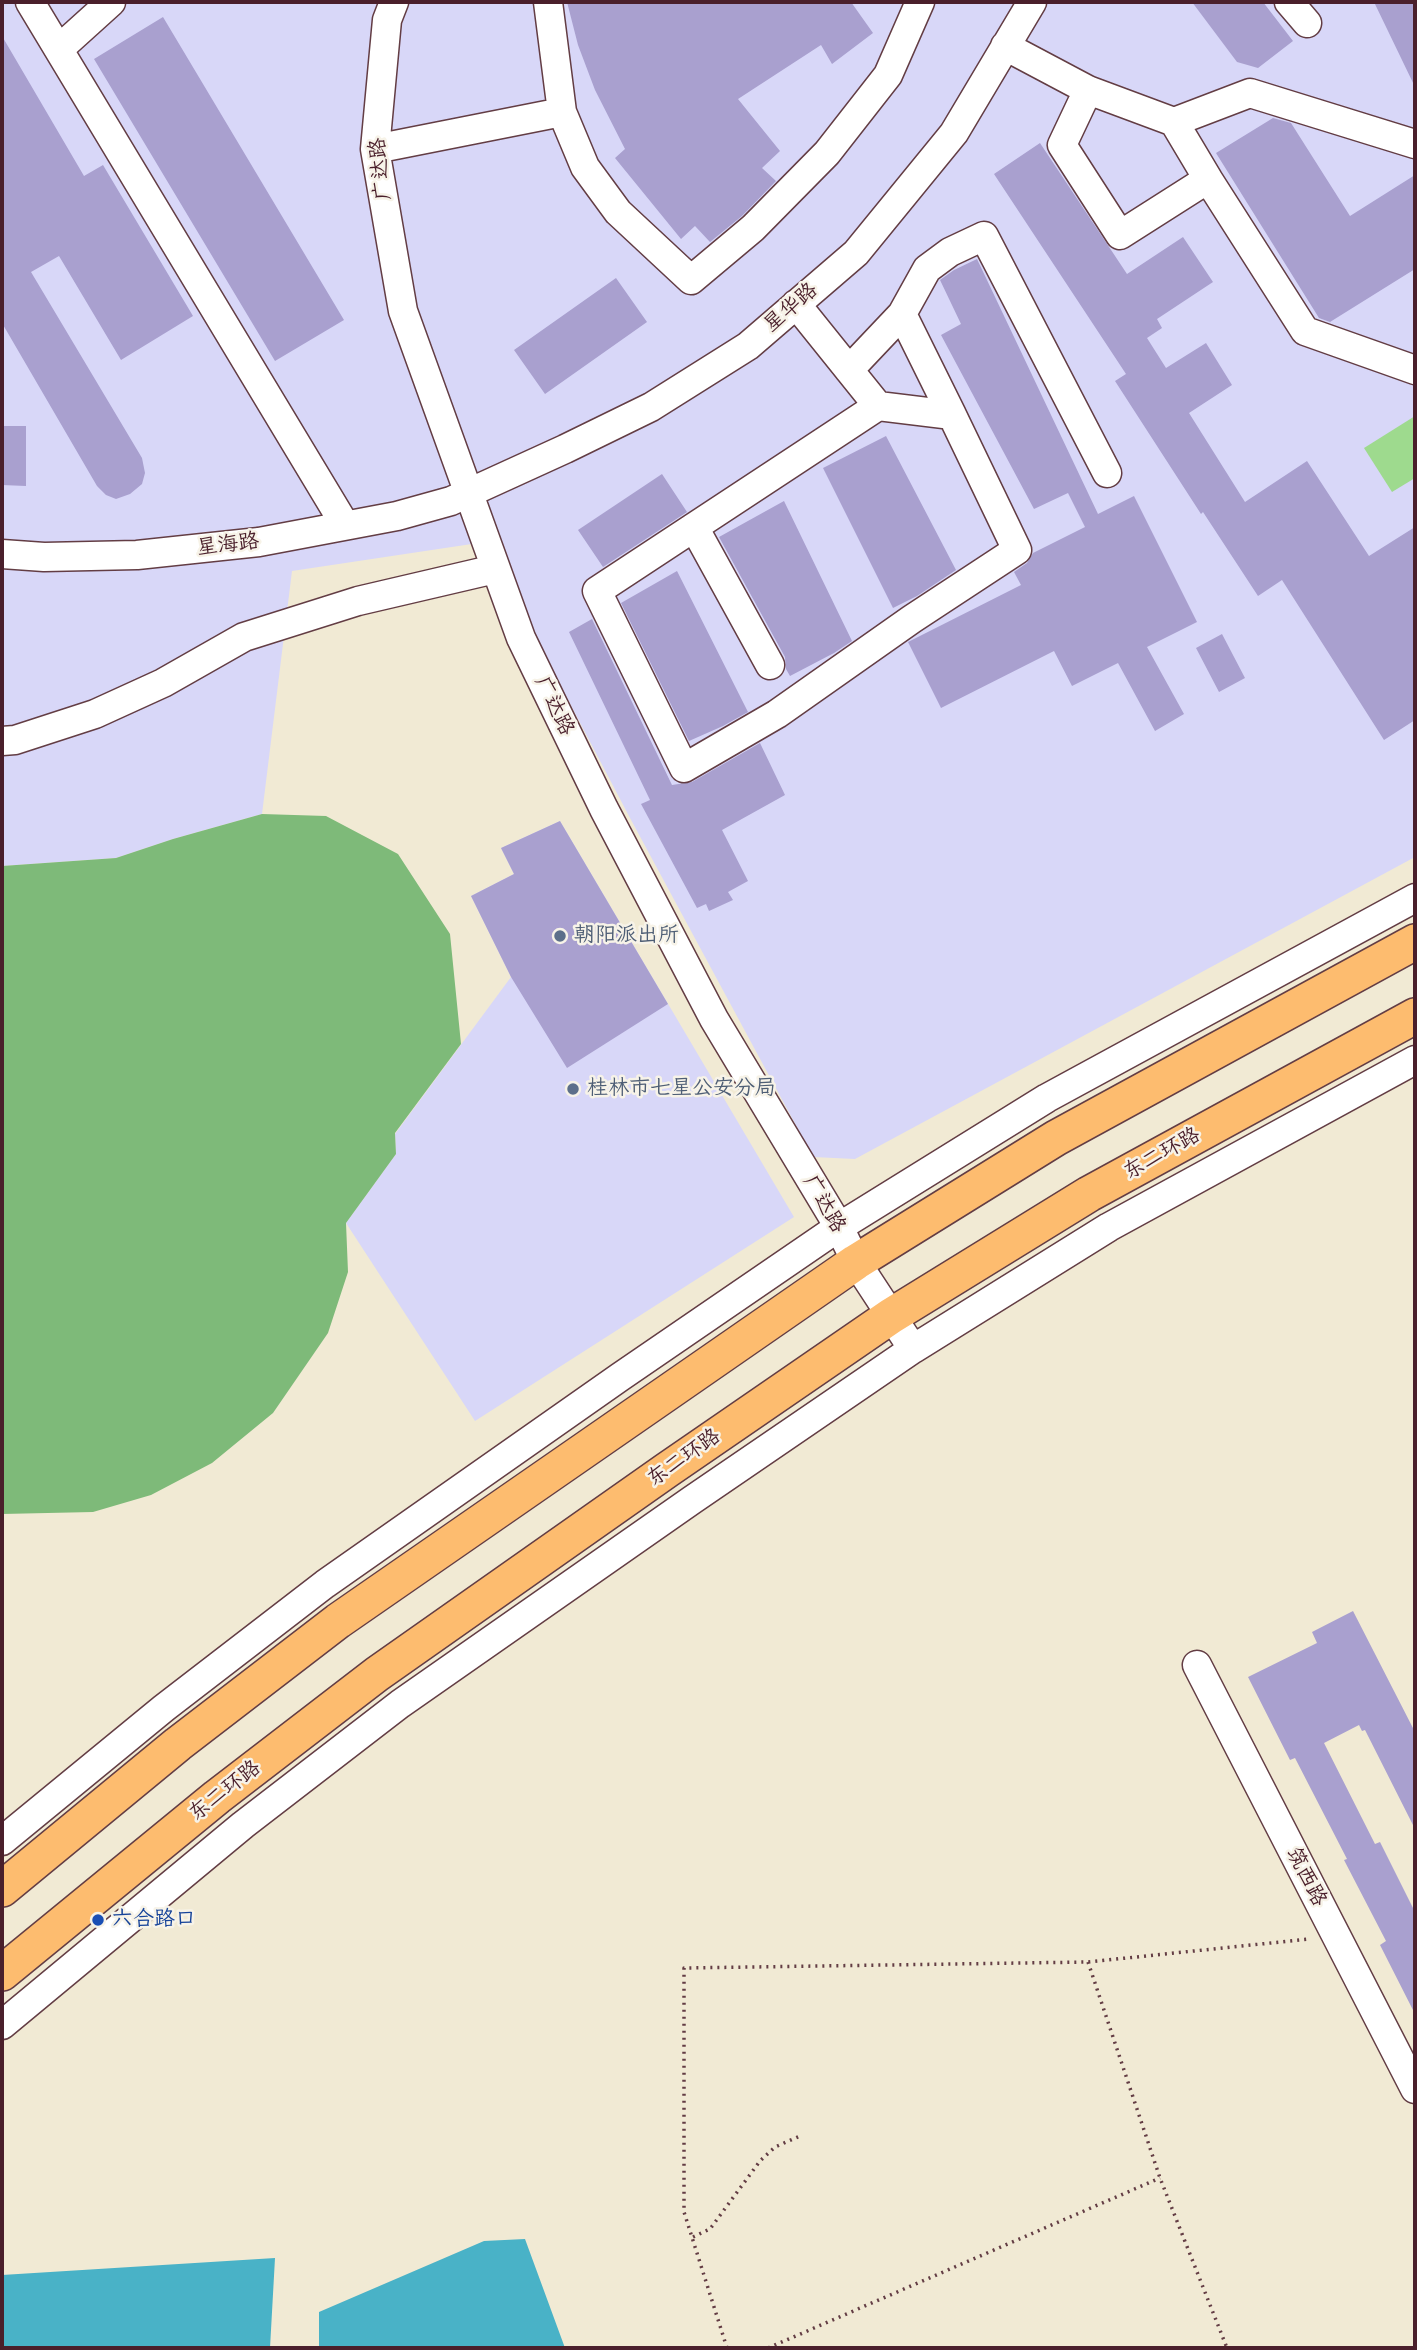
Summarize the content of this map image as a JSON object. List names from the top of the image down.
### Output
{
  "streets": {
    "main road": ["东二环路"],
    "street": [
      "广达路",
      "星华路",
      "星海路",
      "筑西路"
    ]
  },
  "crossings": [
    ["广达路", "星华路"],
    ["广达路", "星海路"],
    ["广达路", "东二环路"],
    ["星华路", "星海路"]
  ],
  "places": ["朝阳派出所", "桂林市七星公安分局", "六合路口"]
}
